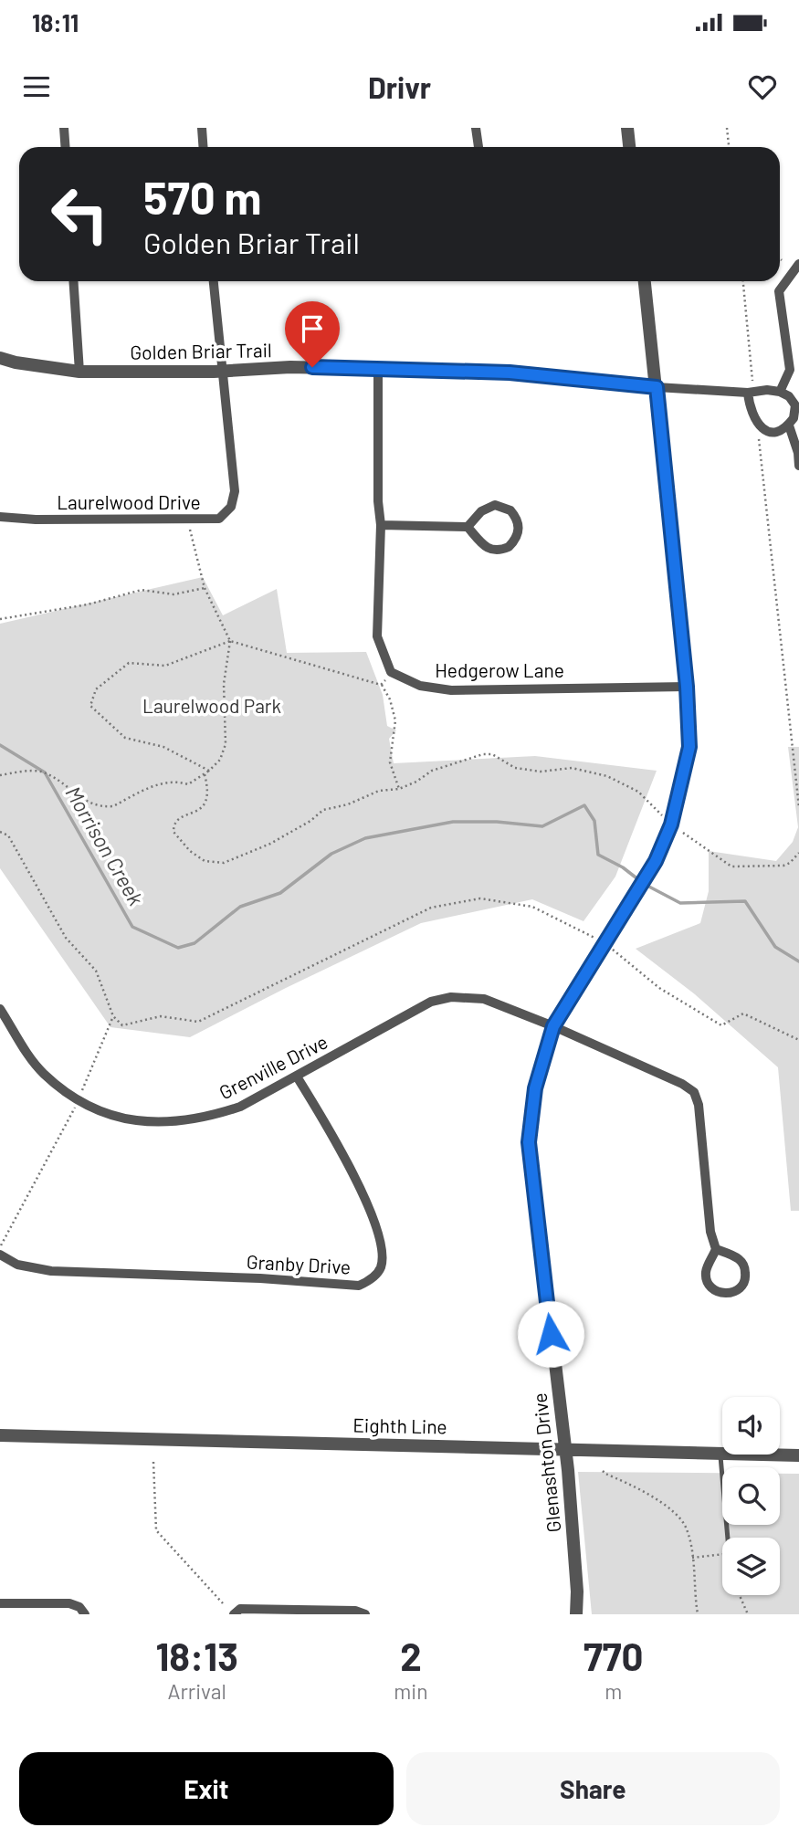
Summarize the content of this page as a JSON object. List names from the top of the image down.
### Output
{
  "streets": {
    "street": [
      "Golden Briar Trail",
      "Laurelwood Drive",
      "Hedgerow Lane",
      "Grenville Drive",
      "Granby Drive",
      "Eighth Line",
      "Glenashton Drive"
    ]
  },
  "crossings": [
    ["Golden Briar Trail", "Laurelwood Drive"],
    ["Golden Briar Trail", "Hedgerow Lane"],
    ["Golden Briar Trail", "Glenashton Drive"],
    ["Hedgerow Lane", "Glenashton Drive"],
    ["Grenville Drive", "Granby Drive"],
    ["Grenville Drive", "Glenashton Drive"],
    ["Eighth Line", "Glenashton Drive"]
  ],
  "water": ["Morrison Creek"],
  "parks": ["Laurelwood Park"],
  "page": {
    "status": "18:11",
    "header": "Drivr",
    "turn": ["570 m", "Golden Briar Trail"],
    "eta": [
      "18:13",
      "Arrival",
      "2",
      "min",
      "770",
      "m"
    ],
    "buttons": ["Exit", "Share"]
  }
}
